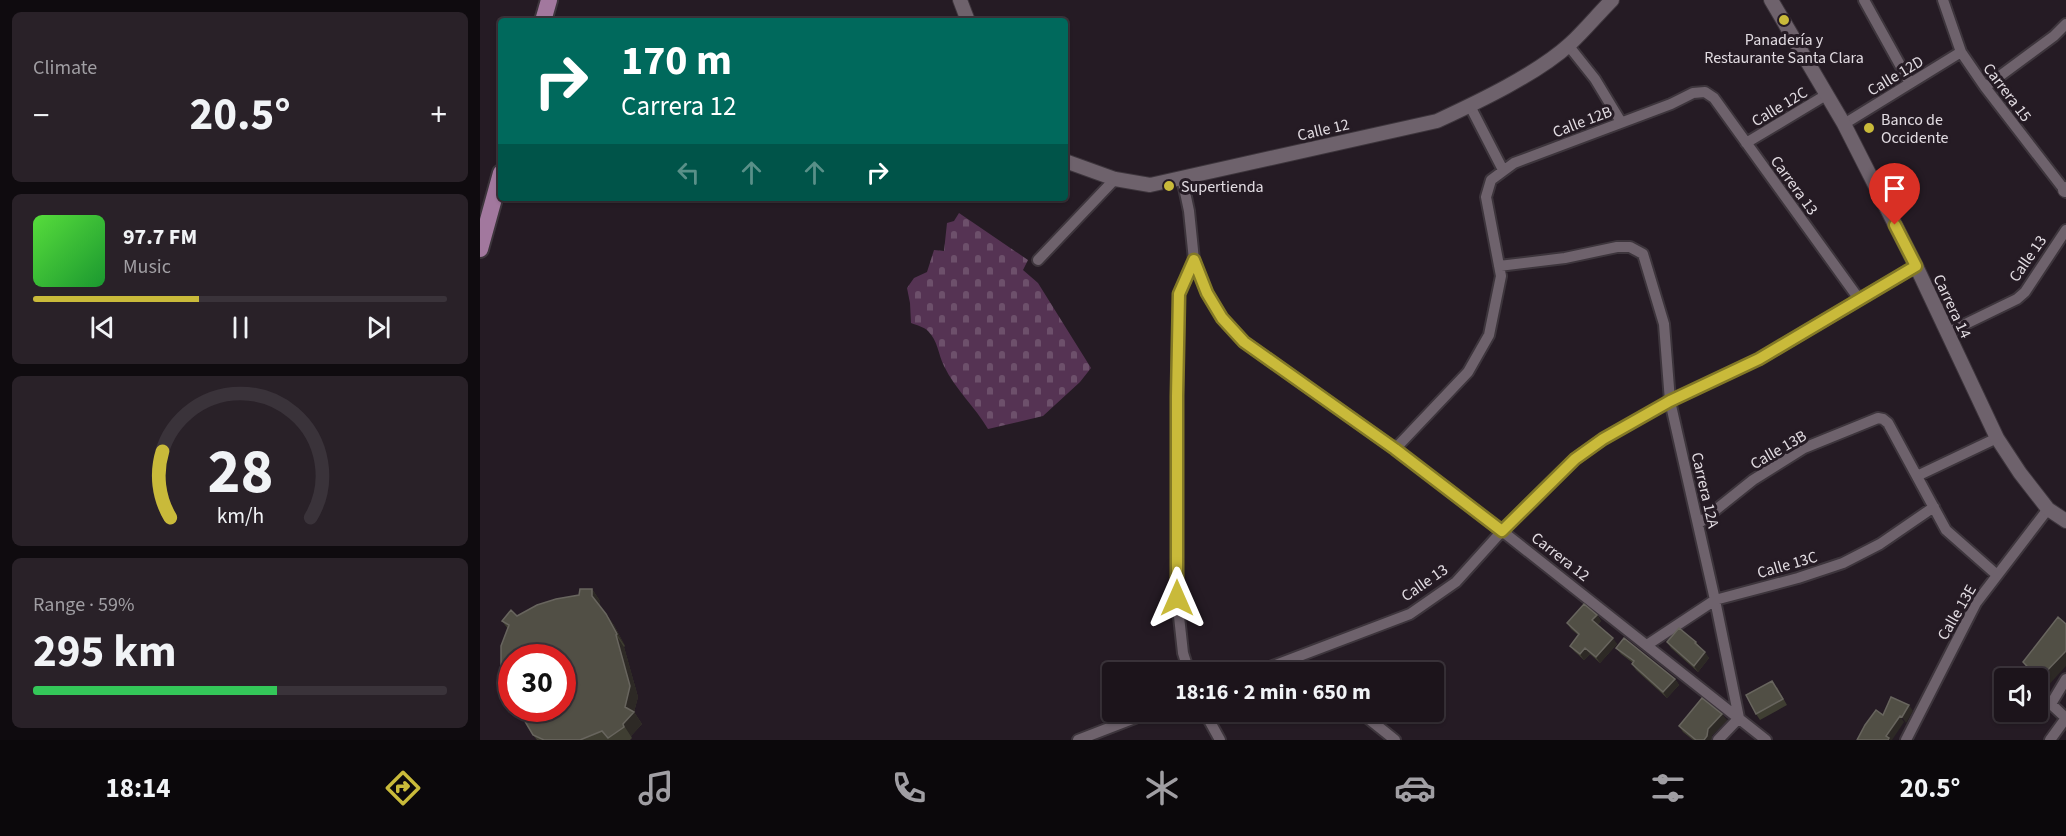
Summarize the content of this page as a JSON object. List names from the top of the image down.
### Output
{
  "streets": {
    "street": [
      "Calle 12D",
      "Carrera 15",
      "Calle 12C",
      "Calle 12B",
      "Calle 12",
      "Carrera 13",
      "Calle 13",
      "Carrera 14",
      "Calle 13B",
      "Carrera 12A",
      "Carrera 12",
      "Calle 13C",
      "Calle 13E"
    ]
  },
  "crossings": [
    ["Calle 12D", "Carrera 15"],
    ["Calle 12D", "Carrera 14"],
    ["Calle 12C", "Carrera 13"],
    ["Calle 12C", "Carrera 14"],
    ["Calle 12B", "Carrera 13"],
    ["Calle 12", "Carrera 12"],
    ["Carrera 13", "Calle 13"],
    ["Calle 13", "Carrera 14"],
    ["Calle 13", "Carrera 12A"],
    ["Calle 13", "Carrera 12"],
    ["Carrera 14", "Calle 13E"],
    ["Calle 13B", "Carrera 12A"],
    ["Carrera 12A", "Carrera 12"],
    ["Carrera 12A", "Calle 13C"],
    ["Carrera 12", "Calle 13C"]
  ],
  "places": ["Panadería y Restaurante Santa Clara", "Banco de Occidente", "Supertienda"],
  "page": {
    "tile": [
      "Climate",
      ["Range · 59%", "295 km"]
    ],
    "turn": ["170 m", "Carrera 12"],
    "heat": ["−", "20.5°", "+"],
    "song": ["97.7 FM", "Music"],
    "limit": "30",
    "trip": "18:16 · 2 min · 650 m",
    "tabs": ["18:14", "20.5°"],
    "gauge": ["28", "km/h"]
  }
}
